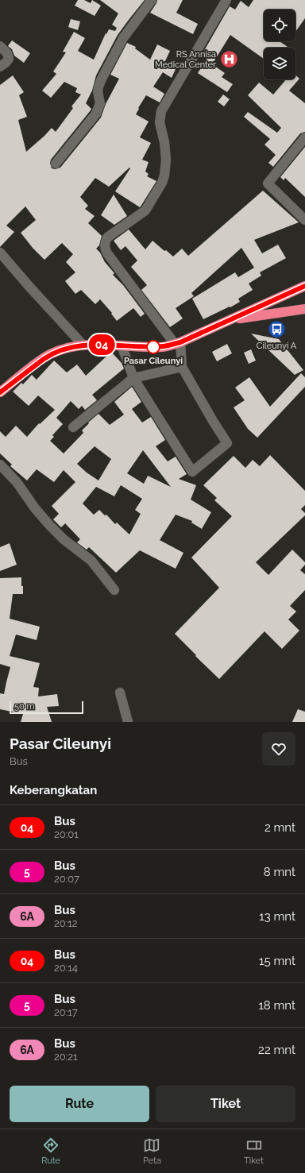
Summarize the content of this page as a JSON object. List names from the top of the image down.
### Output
{
  "places": {
    "hospital": ["RS Annisa Medical Center"],
    "bus stop": ["Cileunyi A"],
    "other": ["Pasar Cileunyi"]
  },
  "lines": ["bus line 04"],
  "scale_bar": "50 m",
  "page": {
    "on_map": "04",
    "scale": "50 m",
    "heading": [
      ["Pasar Cileunyi", "Bus"],
      "Keberangkatan"
    ],
    "list": [
      {
        "mark": "04",
        "name": "Bus",
        "note": "20:01",
        "value": "2 mnt"
      },
      {
        "mark": "5",
        "name": "Bus",
        "note": "20:07",
        "value": "8 mnt"
      },
      {
        "mark": "6A",
        "name": "Bus",
        "note": "20:12",
        "value": "13 mnt"
      },
      {
        "mark": "04",
        "name": "Bus",
        "note": "20:14",
        "value": "15 mnt"
      },
      {
        "mark": "5",
        "name": "Bus",
        "note": "20:17",
        "value": "18 mnt"
      },
      {
        "mark": "6A",
        "name": "Bus",
        "note": "20:21",
        "value": "22 mnt"
      }
    ],
    "buttons": ["Rute", "Tiket"],
    "tabs": ["Rute", "Peta", "Tiket"]
  }
}
